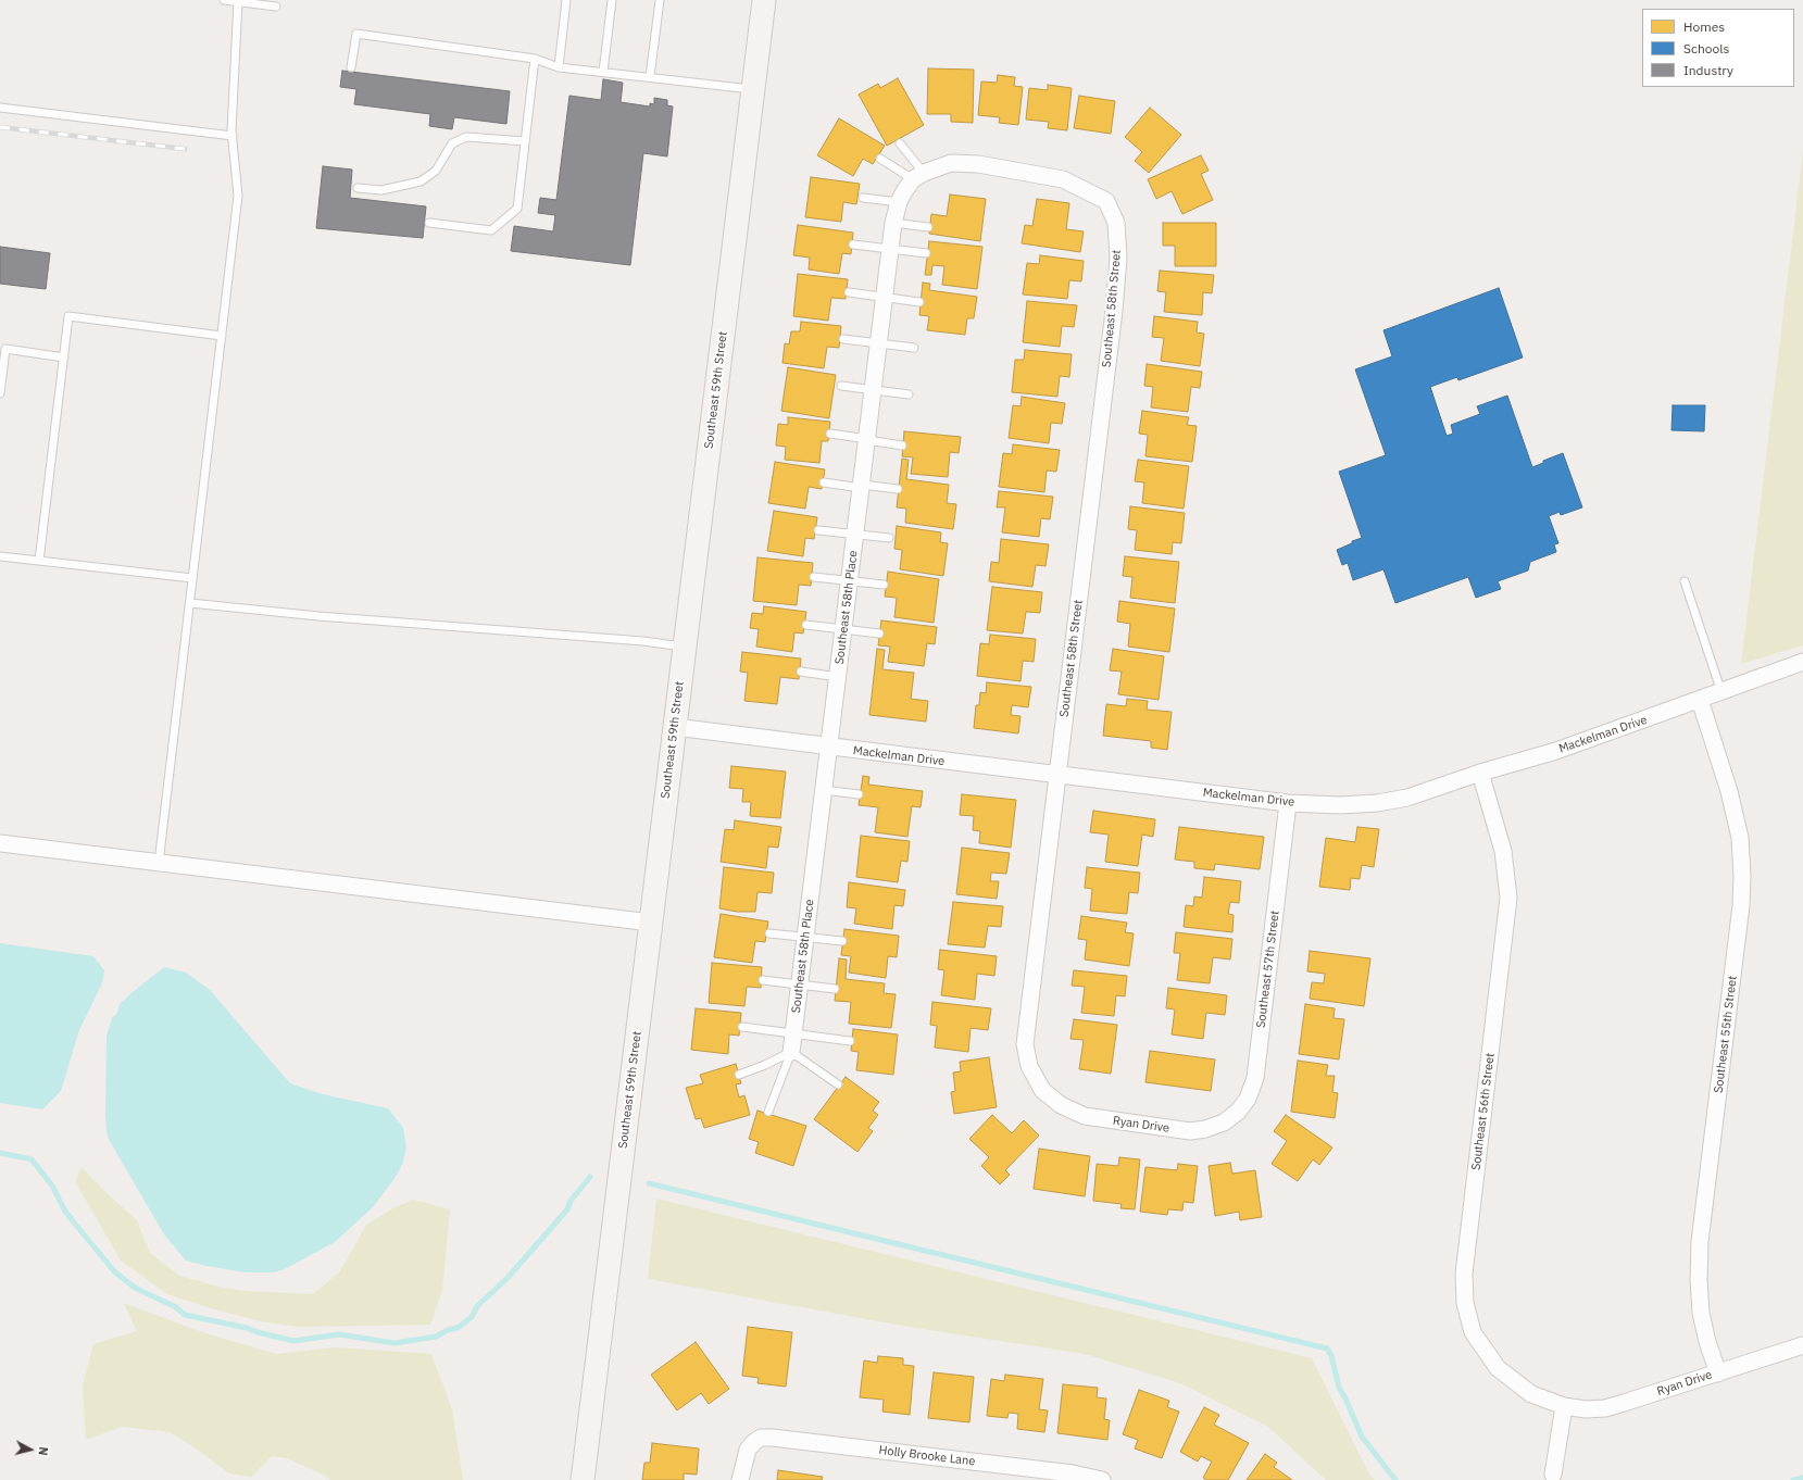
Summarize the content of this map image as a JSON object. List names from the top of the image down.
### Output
{
  "streets": {
    "main road": ["Southeast 59th Street"],
    "street": [
      "Southeast 58th Street",
      "Southeast 58th Place",
      "Mackelman Drive",
      "Southeast 57th Street",
      "Southeast 55th Street",
      "Southeast 56th Street",
      "Ryan Drive",
      "Holly Brooke Lane"
    ]
  },
  "crossings": [
    ["Southeast 58th Street", "Southeast 58th Place"],
    ["Southeast 58th Street", "Mackelman Drive"],
    ["Southeast 58th Street", "Ryan Drive"],
    ["Southeast 59th Street", "Mackelman Drive"],
    ["Southeast 58th Place", "Mackelman Drive"],
    ["Mackelman Drive", "Southeast 57th Street"],
    ["Mackelman Drive", "Southeast 55th Street"],
    ["Mackelman Drive", "Southeast 56th Street"],
    ["Southeast 57th Street", "Ryan Drive"],
    ["Southeast 55th Street", "Ryan Drive"],
    ["Southeast 56th Street", "Ryan Drive"]
  ],
  "legend": ["Homes", "Schools", "Industry"],
  "north": "right"
}
